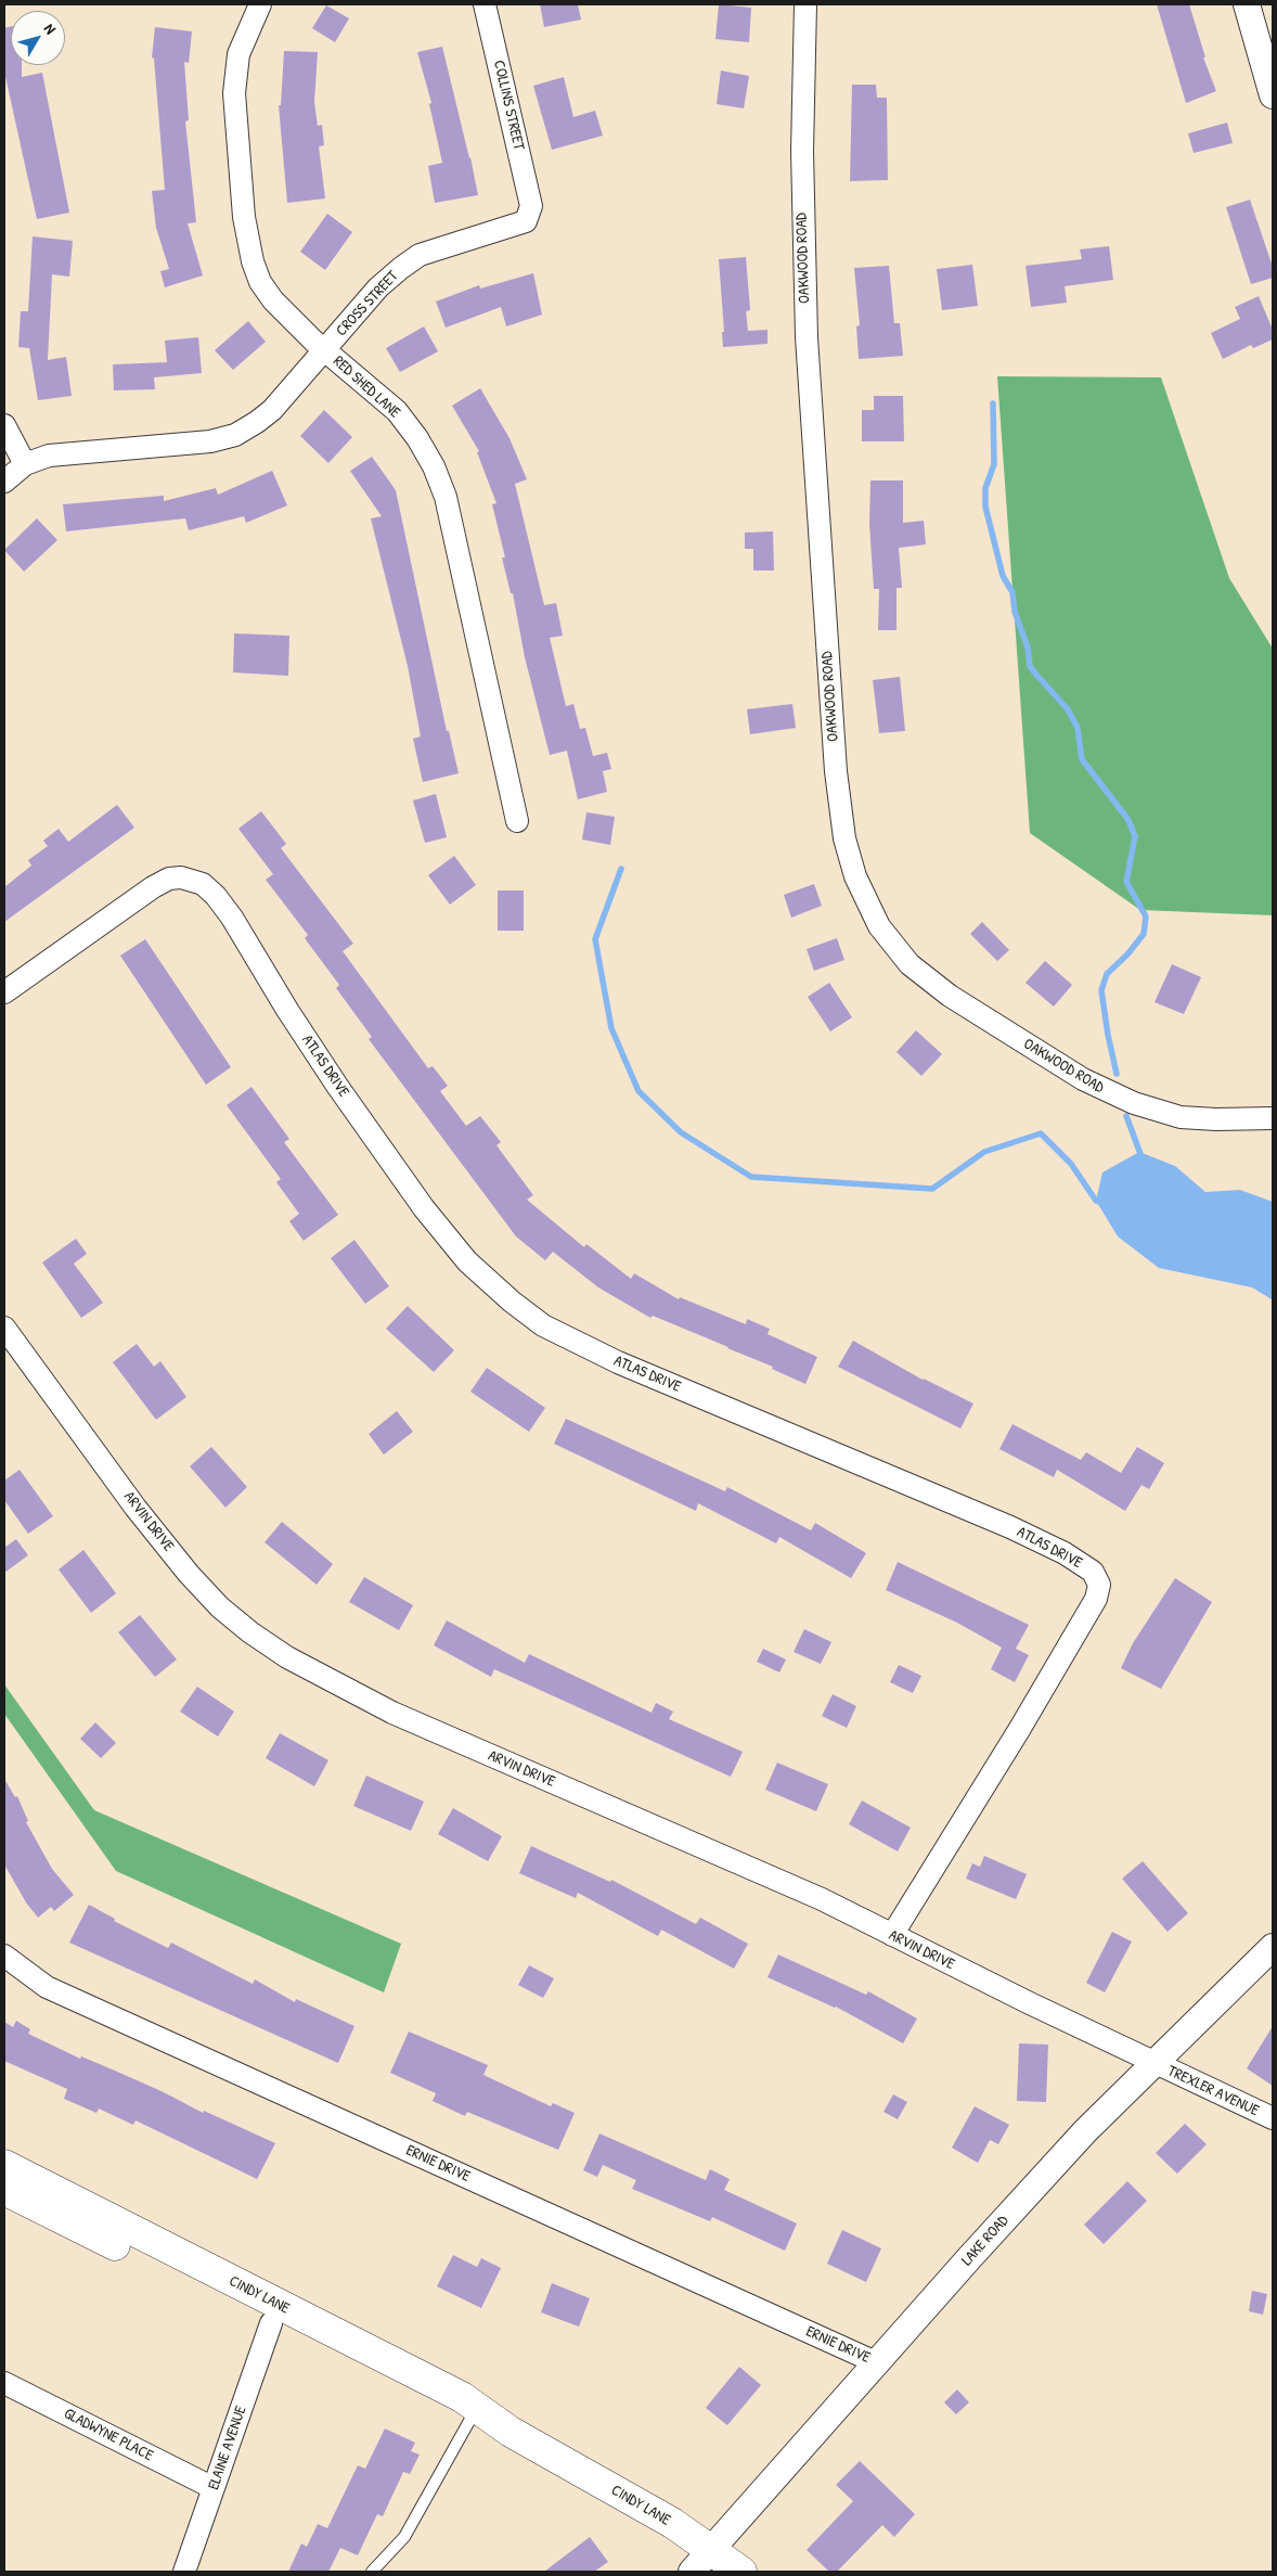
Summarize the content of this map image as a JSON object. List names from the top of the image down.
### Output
{
  "streets": {
    "main road": ["CINDY LANE"],
    "street": [
      "COLLINS STREET",
      "OAKWOOD ROAD",
      "CROSS STREET",
      "RED SHED LANE",
      "ATLAS DRIVE",
      "ARVIN DRIVE",
      "TREXLER AVENUE",
      "ERNIE DRIVE",
      "LAKE ROAD",
      "GLADWYNE PLACE",
      "ELAINE AVENUE"
    ]
  },
  "crossings": [
    ["COLLINS STREET", "CROSS STREET"],
    ["CROSS STREET", "RED SHED LANE"],
    ["ATLAS DRIVE", "ARVIN DRIVE"],
    ["ARVIN DRIVE", "TREXLER AVENUE"],
    ["ARVIN DRIVE", "LAKE ROAD"],
    ["TREXLER AVENUE", "LAKE ROAD"],
    ["ERNIE DRIVE", "LAKE ROAD"],
    ["LAKE ROAD", "CINDY LANE"],
    ["CINDY LANE", "ELAINE AVENUE"],
    ["GLADWYNE PLACE", "ELAINE AVENUE"]
  ],
  "north": "top right"
}
